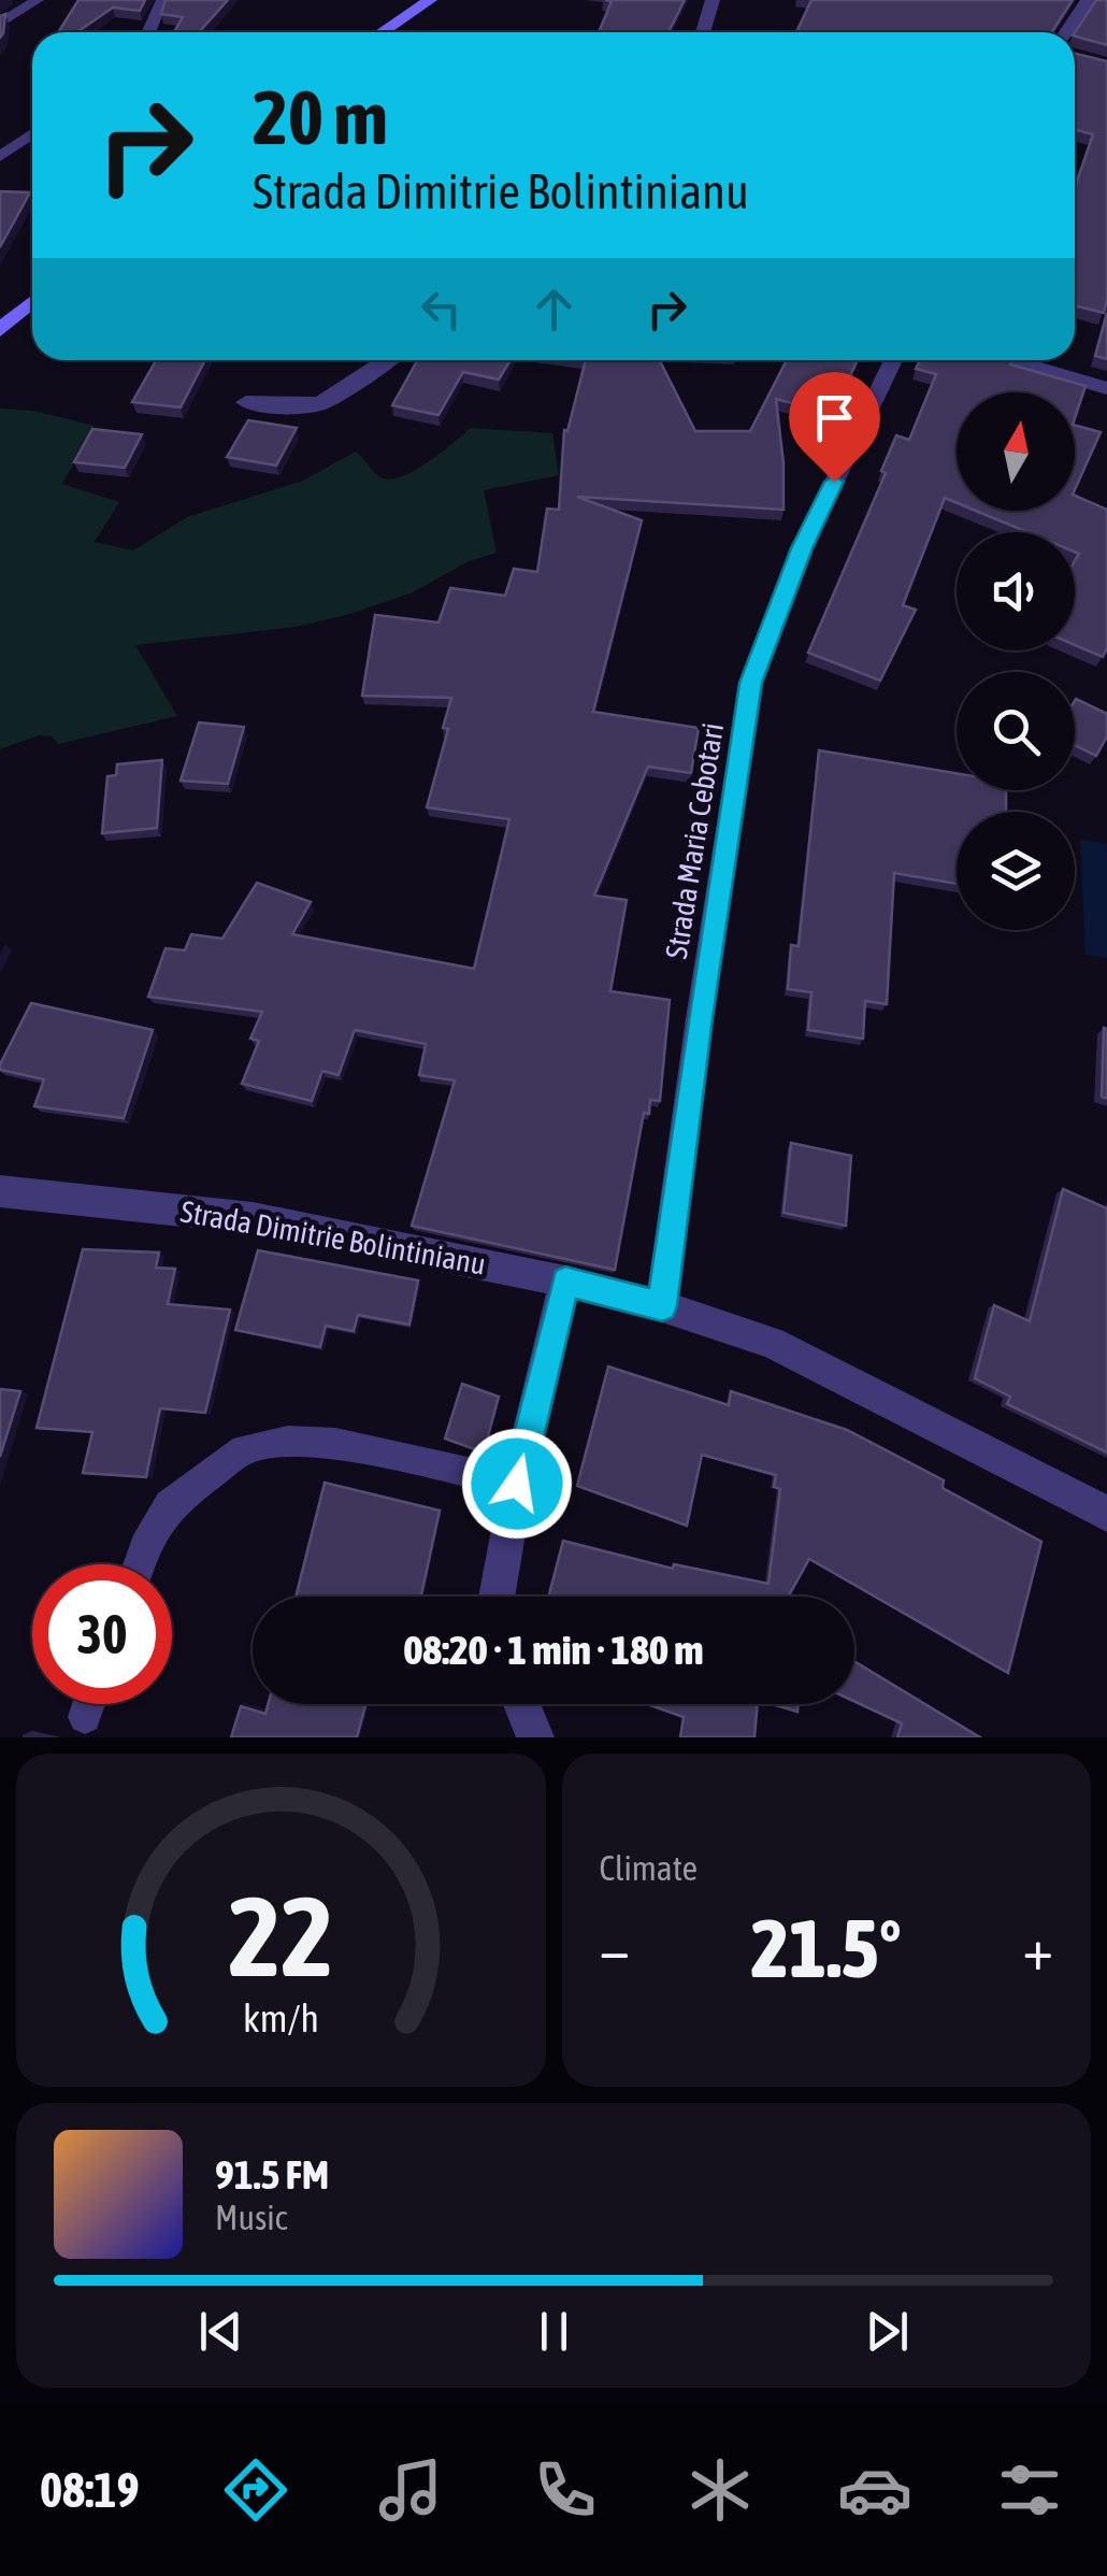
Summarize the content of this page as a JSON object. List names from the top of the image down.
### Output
{
  "streets": {
    "street": ["Strada Maria Cebotari", "Strada Dimitrie Bolintinianu"]
  },
  "crossings": [
    ["Strada Maria Cebotari", "Strada Dimitrie Bolintinianu"]
  ],
  "north": "top",
  "page": {
    "turn": ["20 m", "Strada Dimitrie Bolintinianu"],
    "limit": "30",
    "trip": "08:20 · 1 min · 180 m",
    "tile": "Climate",
    "heat": ["−", "21.5°", "+"],
    "song": ["91.5 FM", "Music"],
    "tabs": "08:19",
    "gauge": ["22", "km/h"]
  }
}
